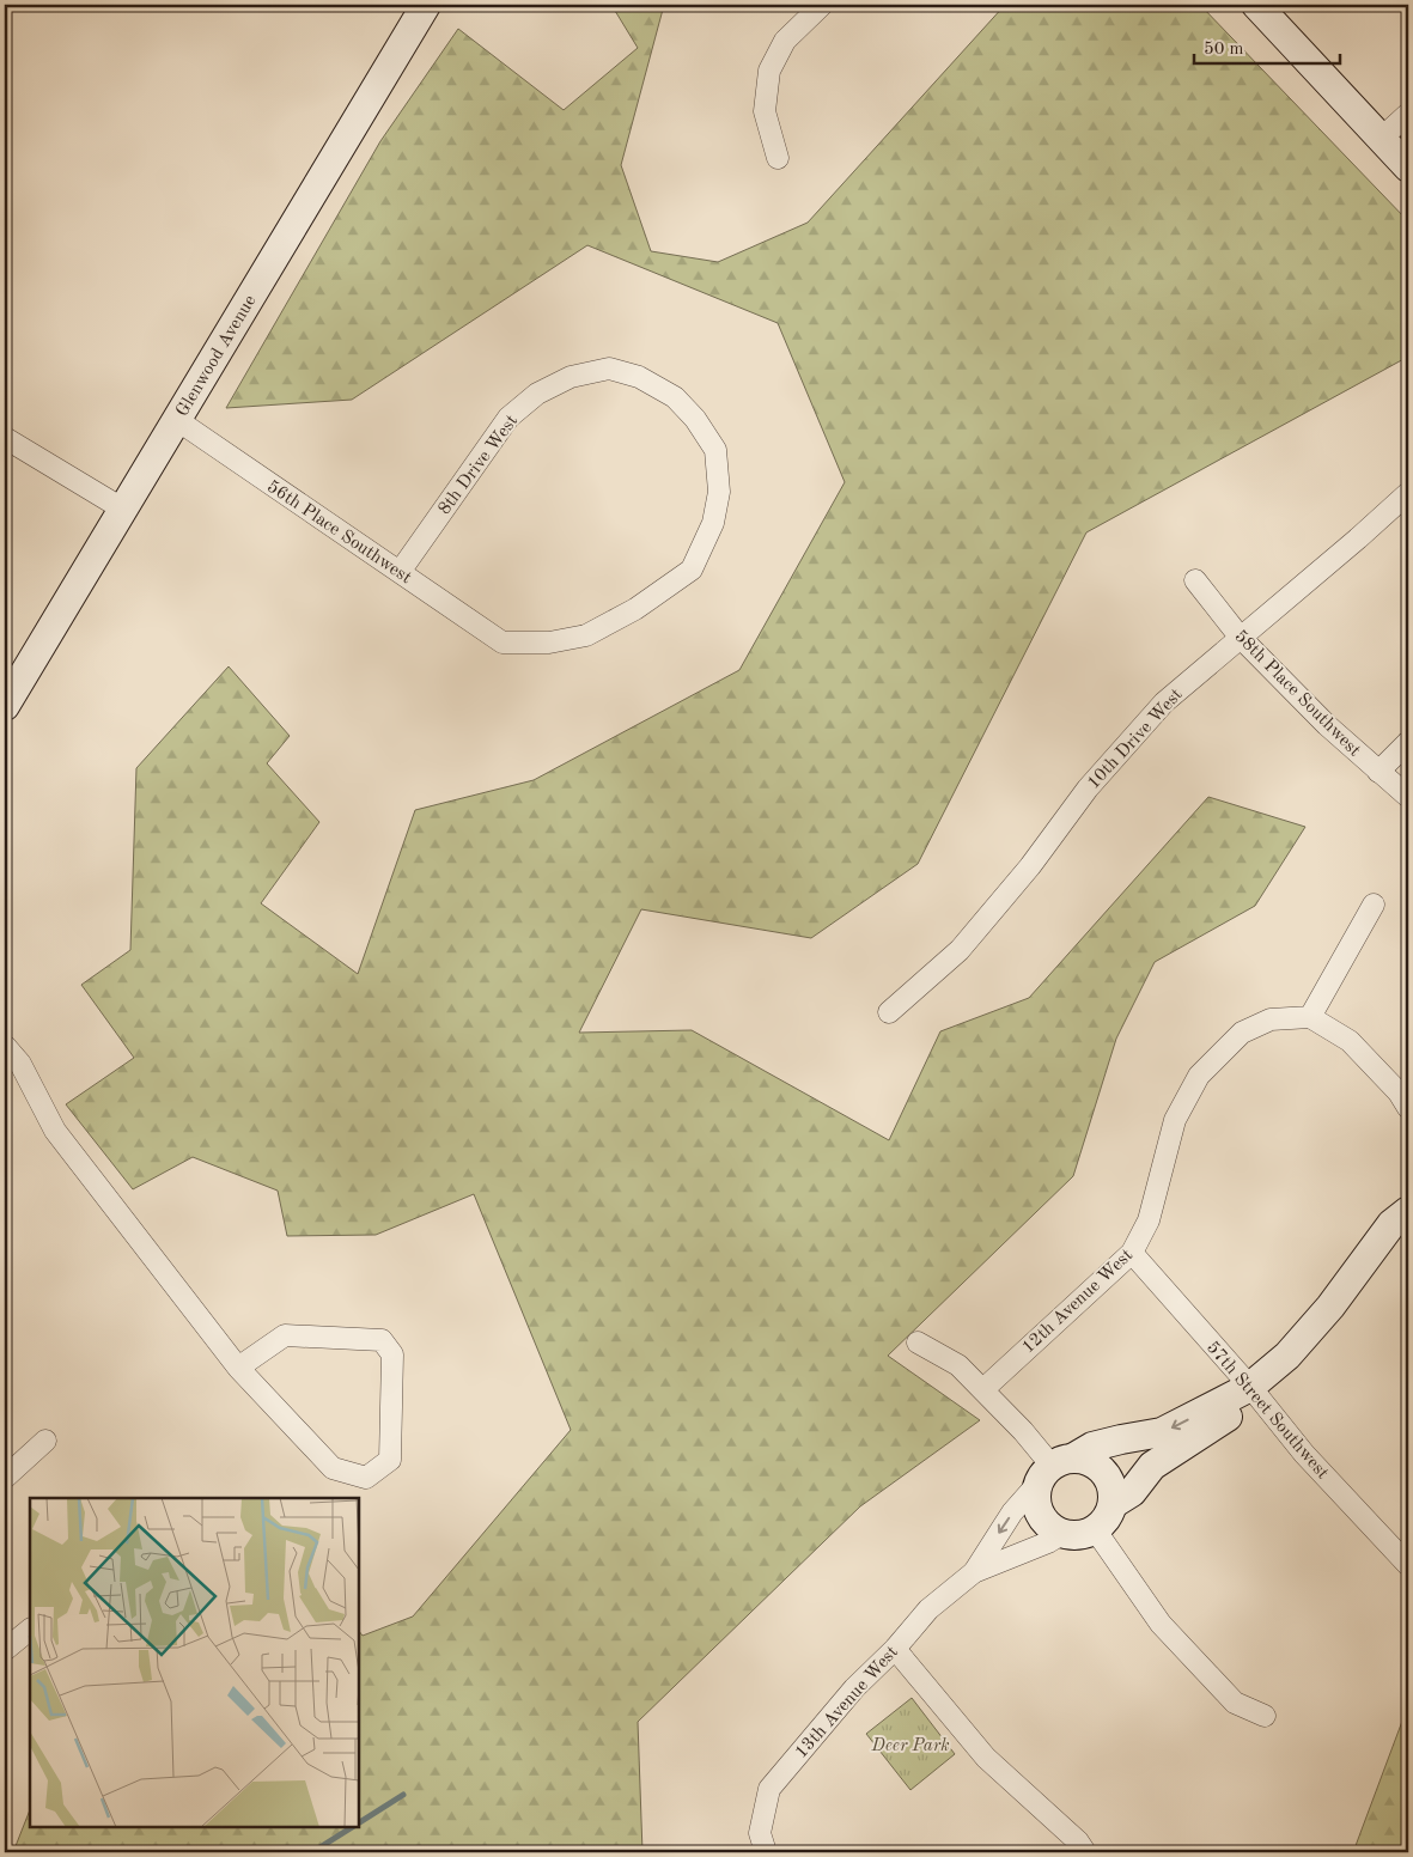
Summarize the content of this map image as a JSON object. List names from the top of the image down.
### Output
{
  "streets": {
    "street": [
      "Glenwood Avenue",
      "8th Drive West",
      "56th Place Southwest",
      "58th Place Southwest",
      "10th Drive West",
      "12th Avenue West",
      "57th Street Southwest",
      "13th Avenue West"
    ]
  },
  "crossings": [
    ["Glenwood Avenue", "56th Place Southwest"],
    ["8th Drive West", "56th Place Southwest"],
    ["58th Place Southwest", "10th Drive West"],
    ["12th Avenue West", "57th Street Southwest"],
    ["57th Street Southwest", "13th Avenue West"]
  ],
  "parks": ["Deer Park"],
  "scale_bar": "50 m"
}
